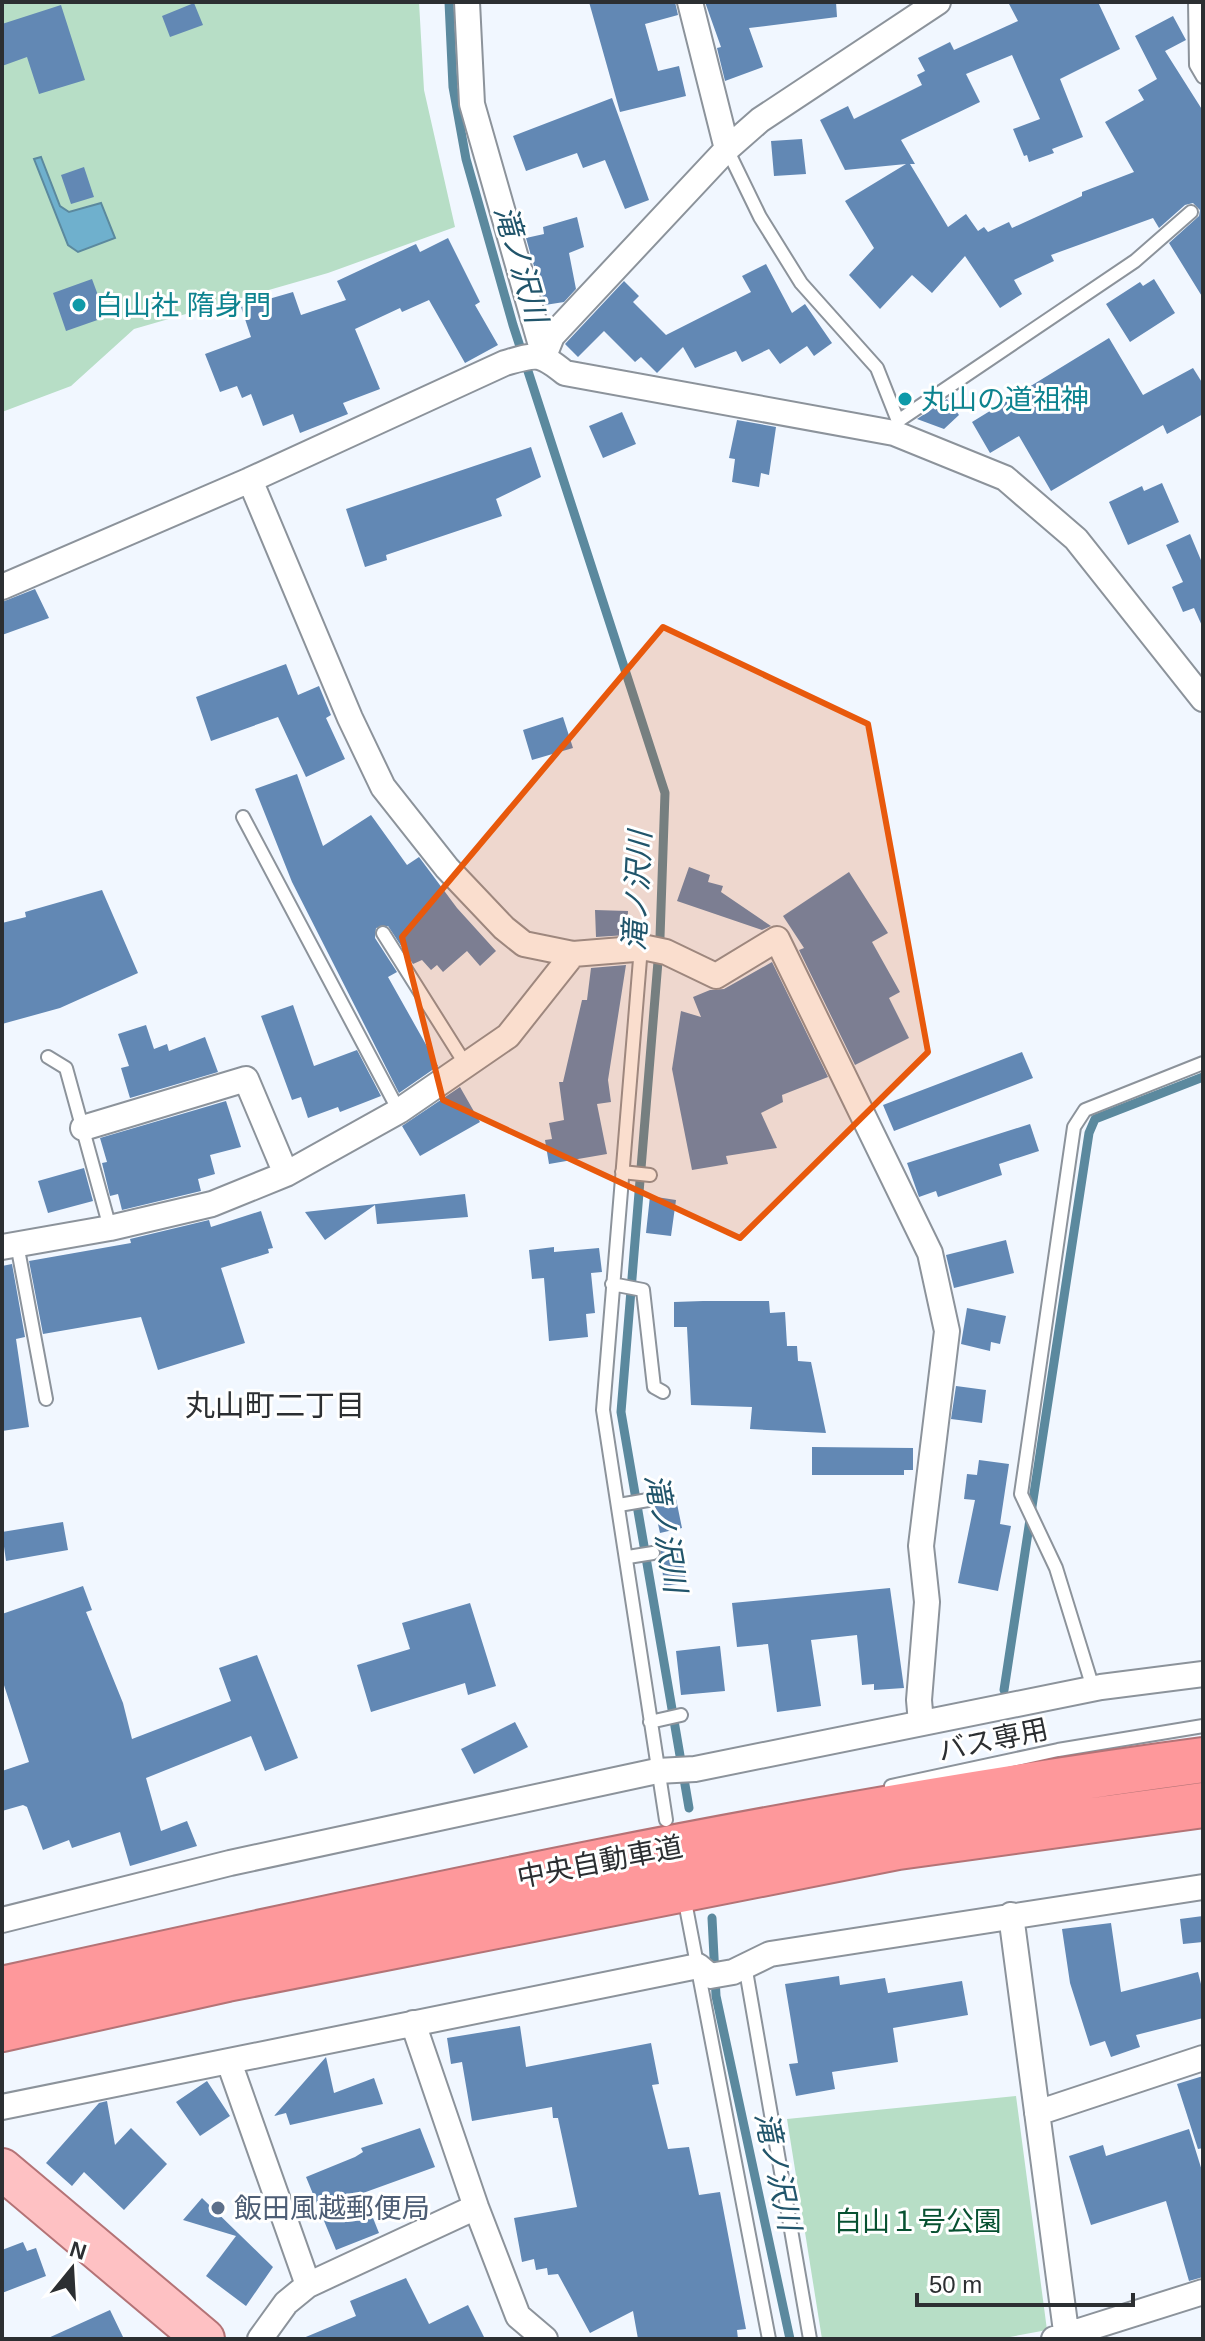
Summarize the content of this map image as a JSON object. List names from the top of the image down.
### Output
{
  "streets": {
    "highway": ["中央自動車道"],
    "lane": ["バス専用"]
  },
  "districts": ["丸山町二丁目"],
  "water": ["滝ノ沢川"],
  "parks": ["白山１号公園"],
  "places": ["白山社 隋身門", "丸山の道祖神", "飯田風越郵便局"],
  "scale_bar": "50 m",
  "north": "top"
}
